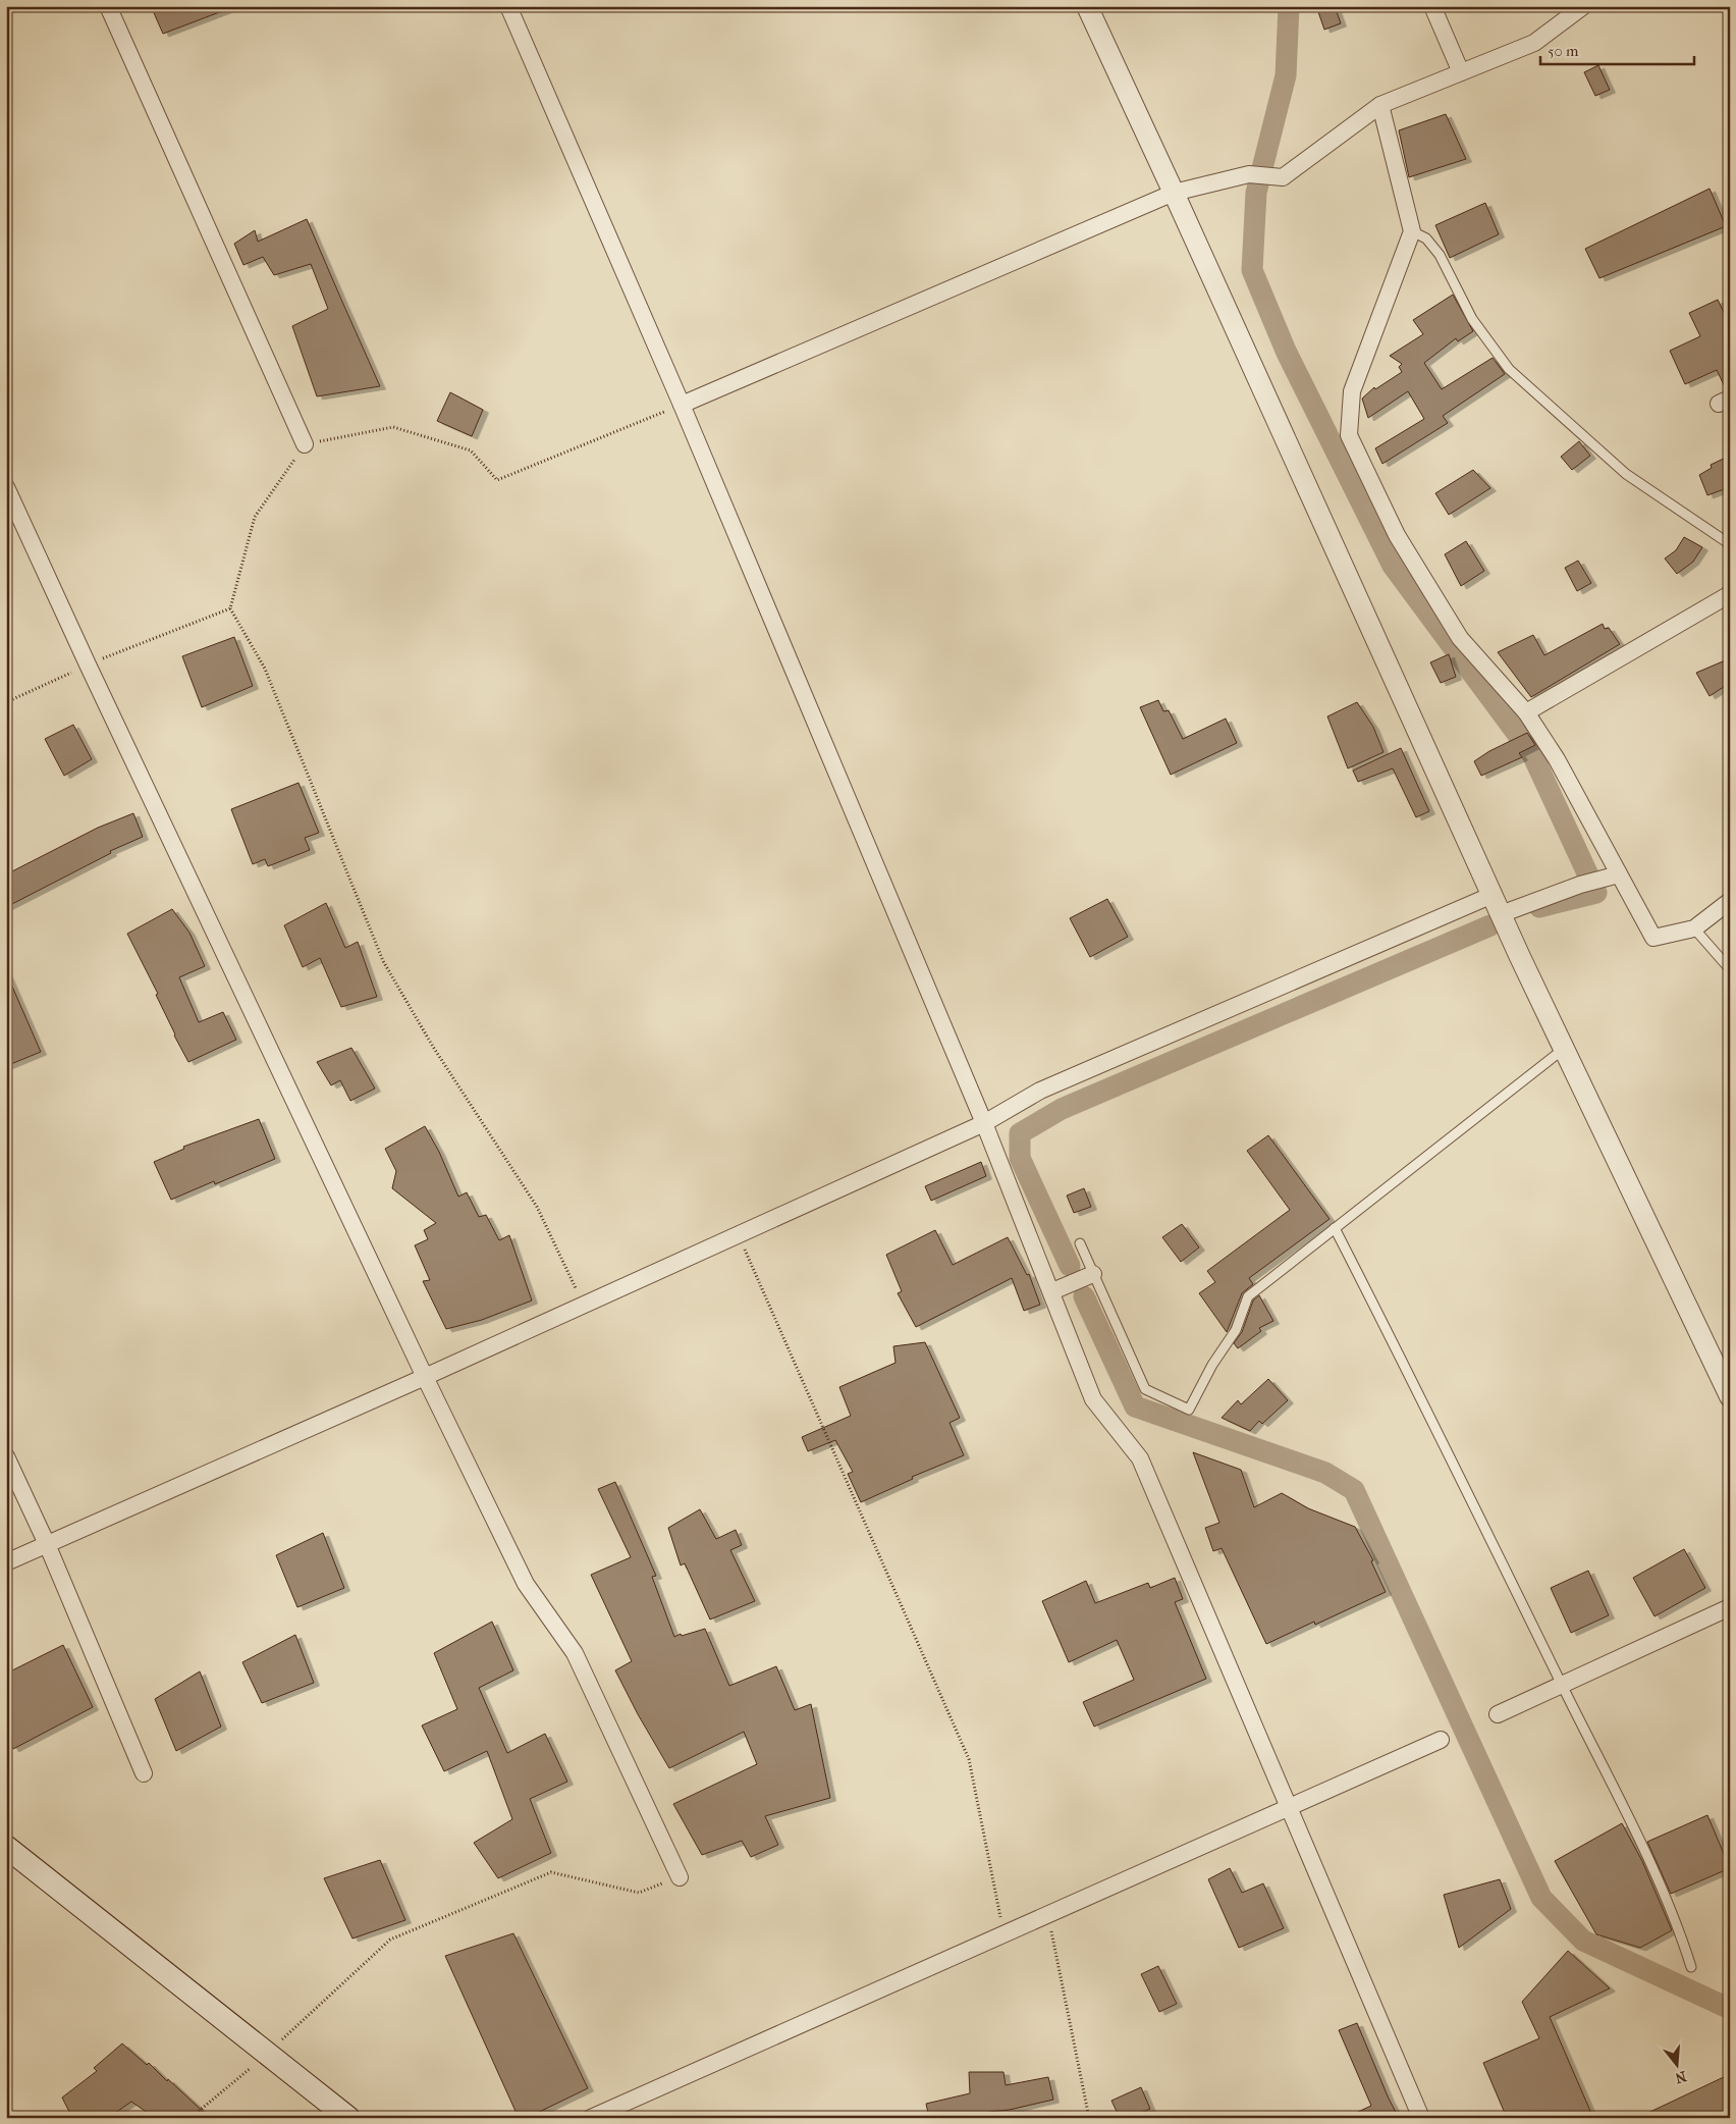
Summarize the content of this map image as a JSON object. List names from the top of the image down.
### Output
{
  "scale_bar": "50 m",
  "north": "bottom"
}
